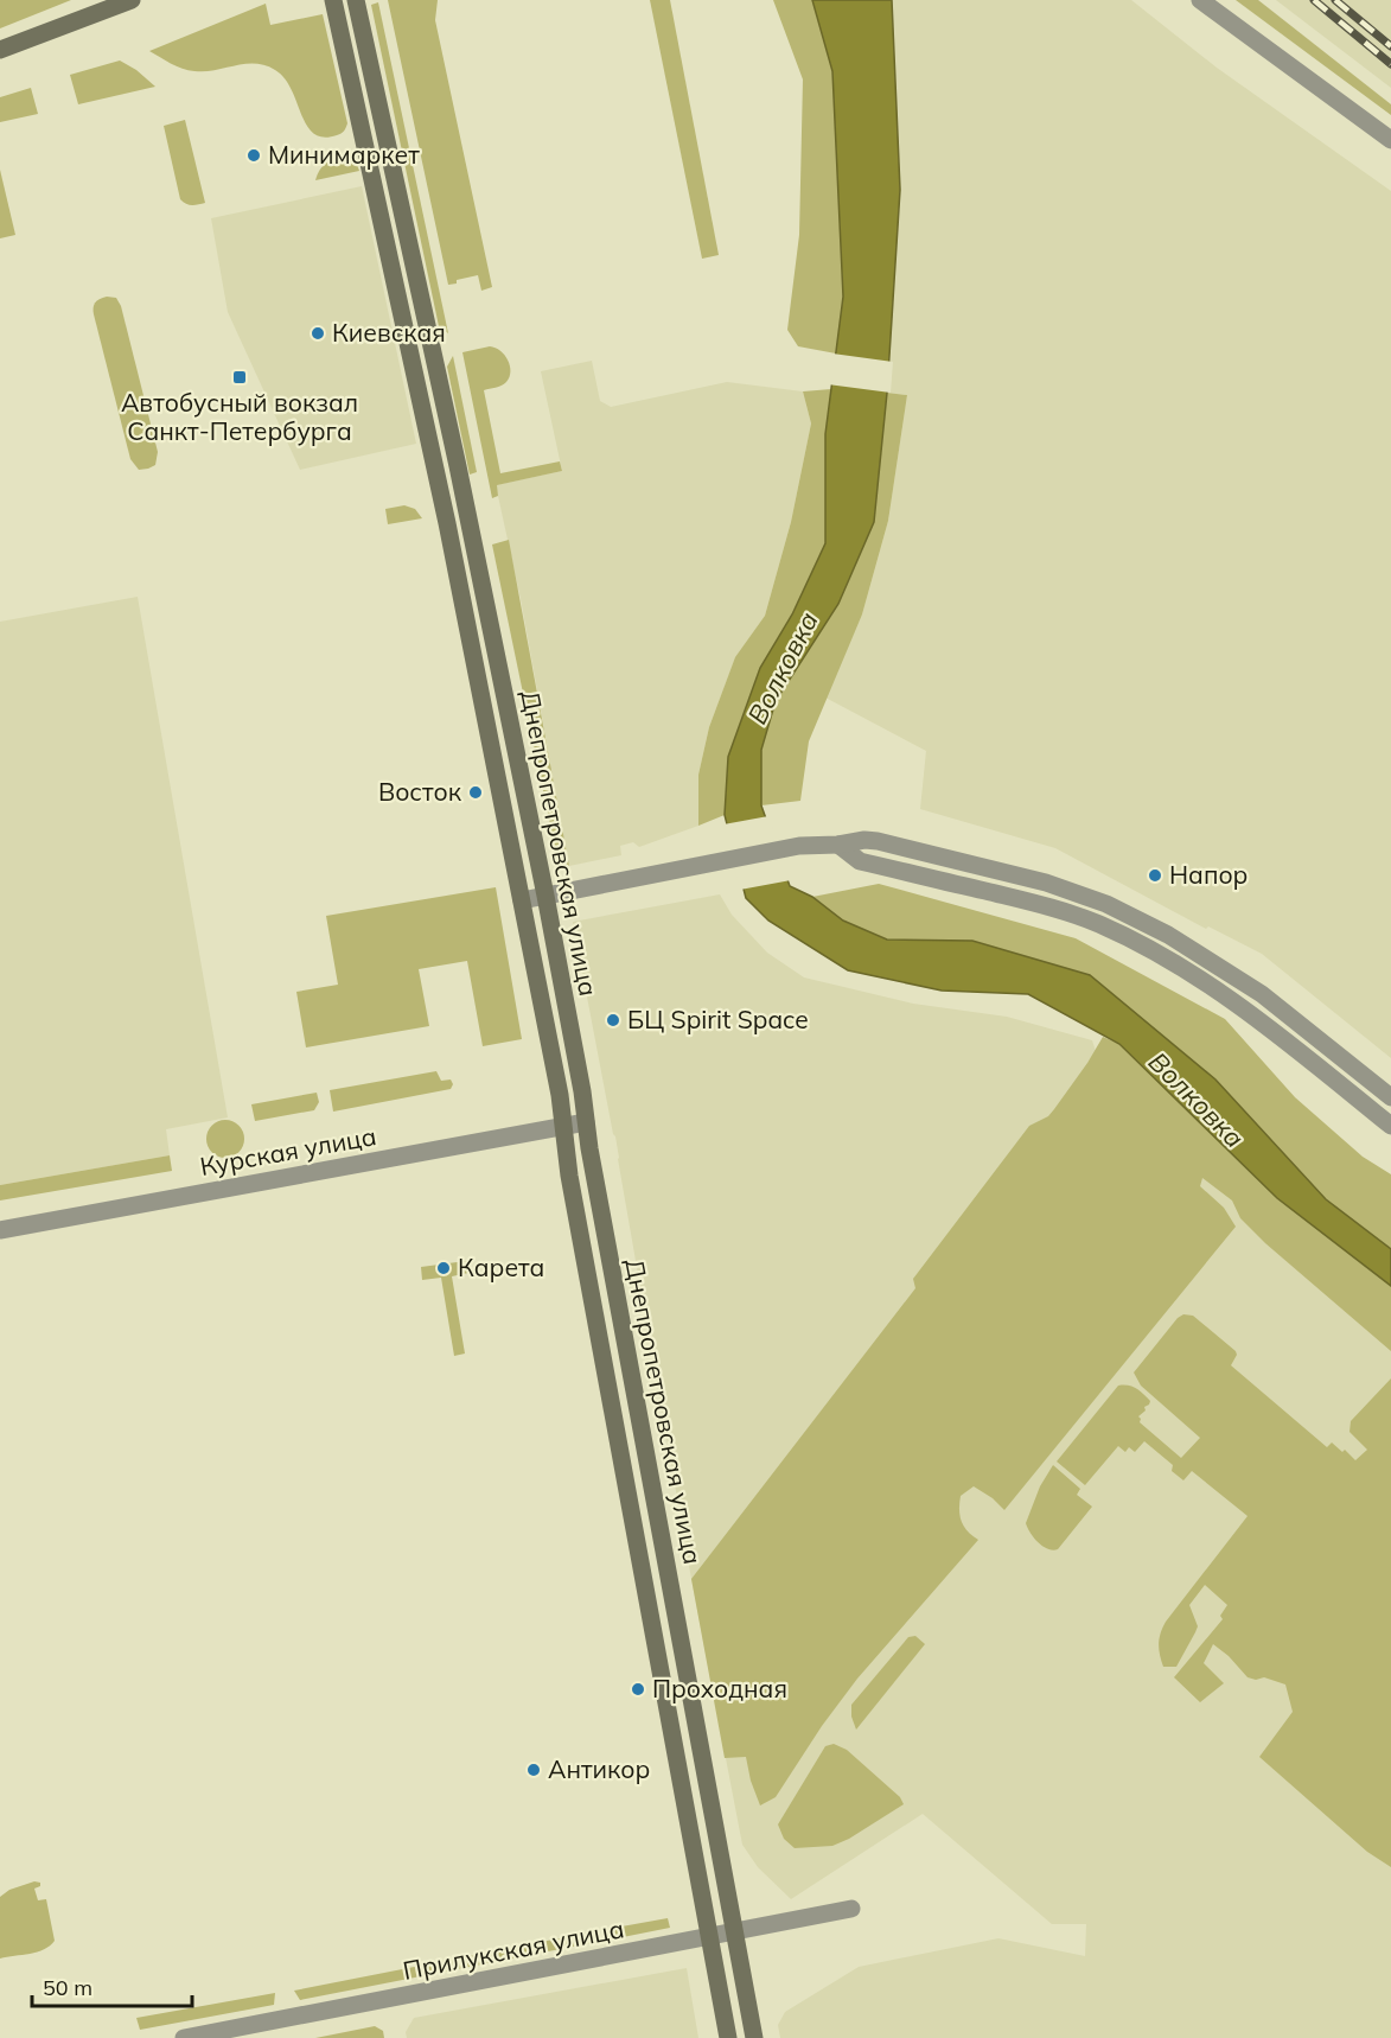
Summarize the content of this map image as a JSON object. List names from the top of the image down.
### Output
{
  "streets": {
    "main road": ["Днепропетровская улица"],
    "street": ["Курская улица", "Прилукская улица"]
  },
  "crossings": [
    ["Днепропетровская улица", "Курская улица"],
    ["Днепропетровская улица", "Прилукская улица"]
  ],
  "water": ["Волковка"],
  "places": {
    "other": [
      "Минимаркет",
      "Киевская",
      "Восток",
      "Напор",
      "БЦ Spirit Space",
      "Карета",
      "Проходная",
      "Антикор"
    ],
    "transit": ["Автобусный вокзал Санкт-Петербурга"]
  },
  "scale_bar": "50 m"
}
